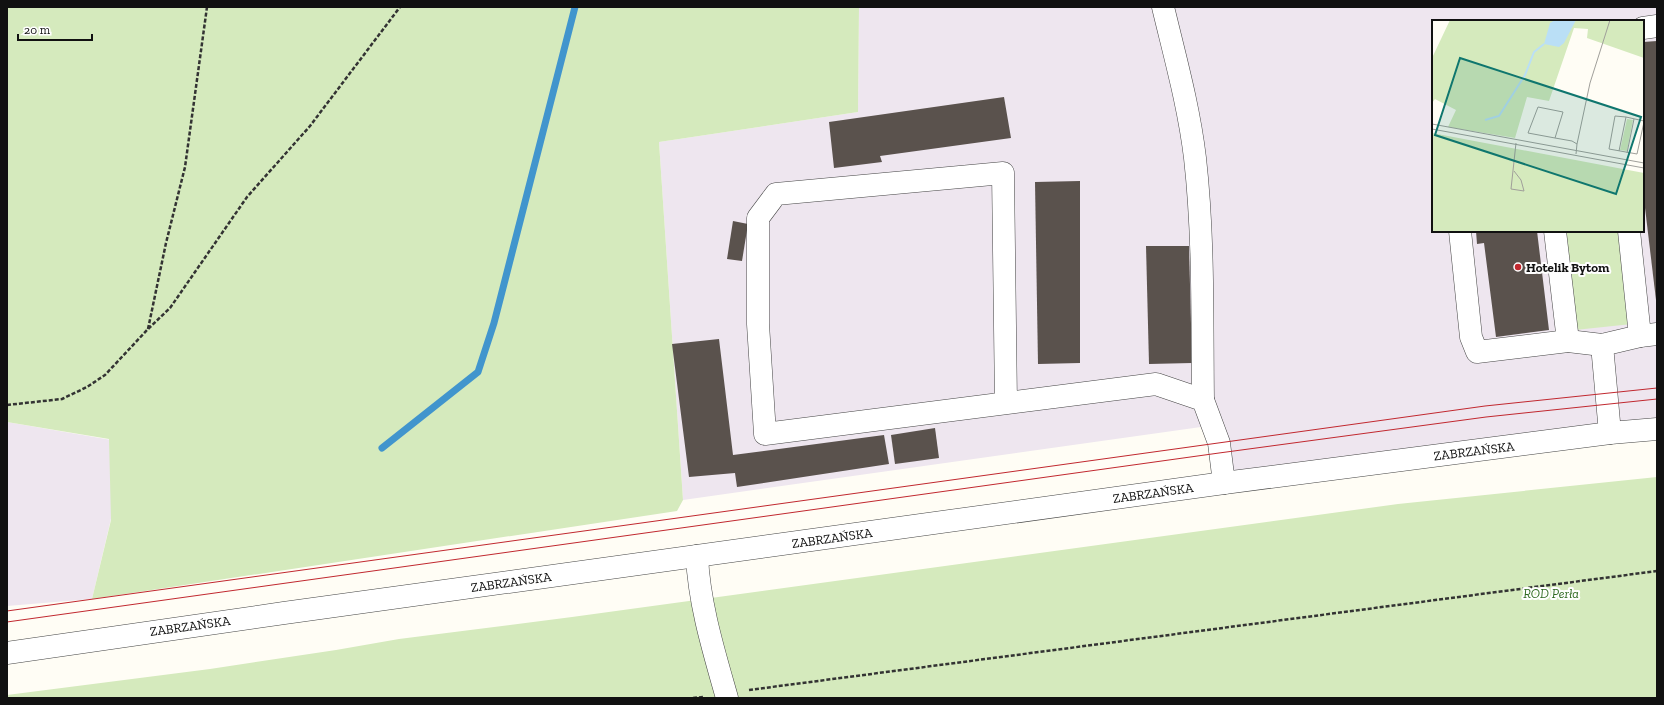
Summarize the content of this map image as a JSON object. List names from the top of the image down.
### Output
{
  "streets": {
    "street": ["ZABRZAŃSKA"]
  },
  "parks": ["ROD Perła"],
  "places": ["Hotelik Bytom"],
  "scale_bar": "20 m"
}
